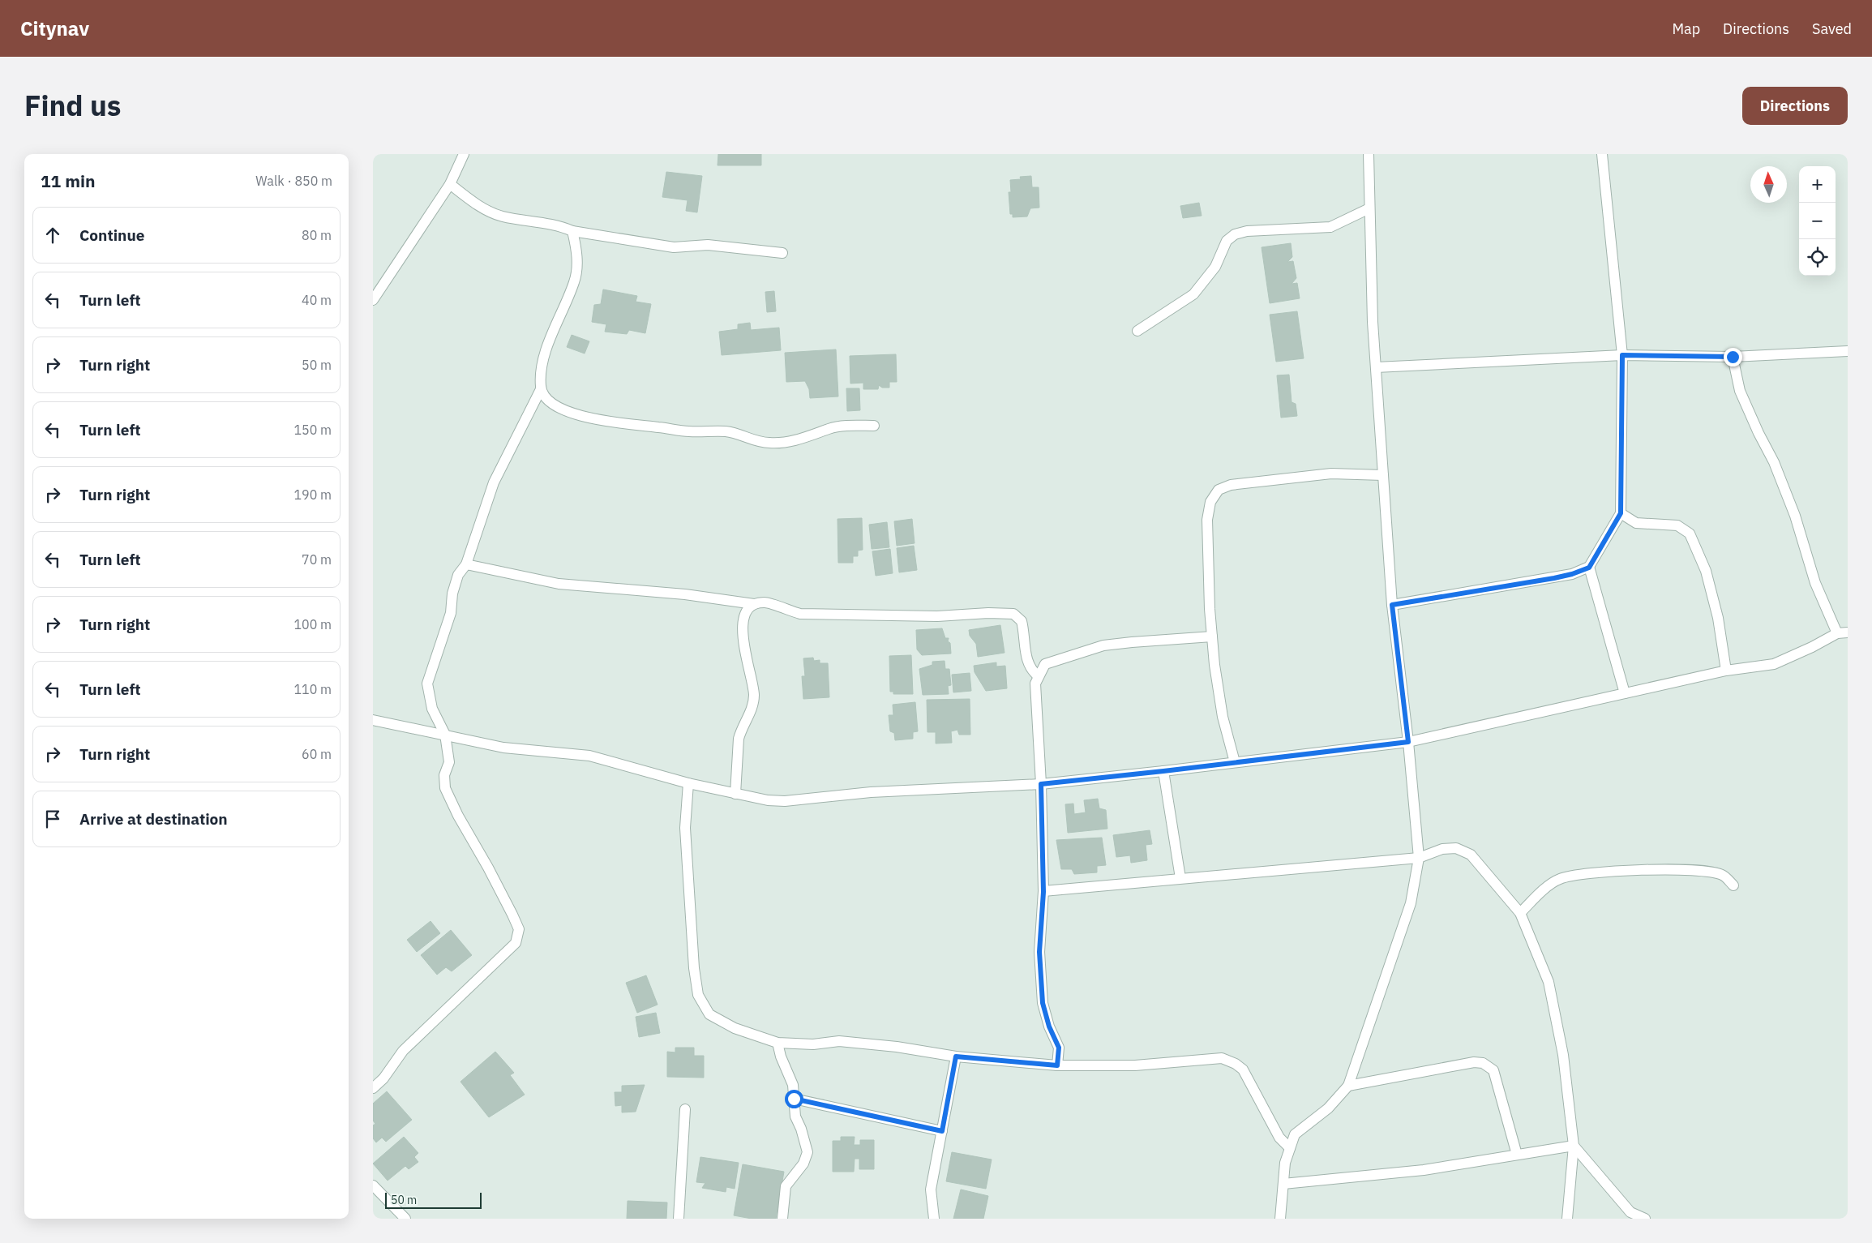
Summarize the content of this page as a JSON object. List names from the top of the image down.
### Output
{
  "scale_bar": "50 m",
  "north": "top",
  "page": {
    "header": "Citynav",
    "nav": ["Map", "Directions", "Saved"],
    "title": "Find us",
    "buttons": "Directions",
    "heading": ["11 min", "Walk · 850 m"],
    "map_buttons": ["+", "−"],
    "list": [
      ["Continue", "80 m"],
      ["Turn left", "40 m"],
      ["Turn right", "50 m"],
      ["Turn left", "150 m"],
      ["Turn right", "190 m"],
      ["Turn left", "70 m"],
      ["Turn right", "100 m"],
      ["Turn left", "110 m"],
      ["Turn right", "60 m"],
      "Arrive at destination"
    ],
    "scale": "50 m"
  }
}
